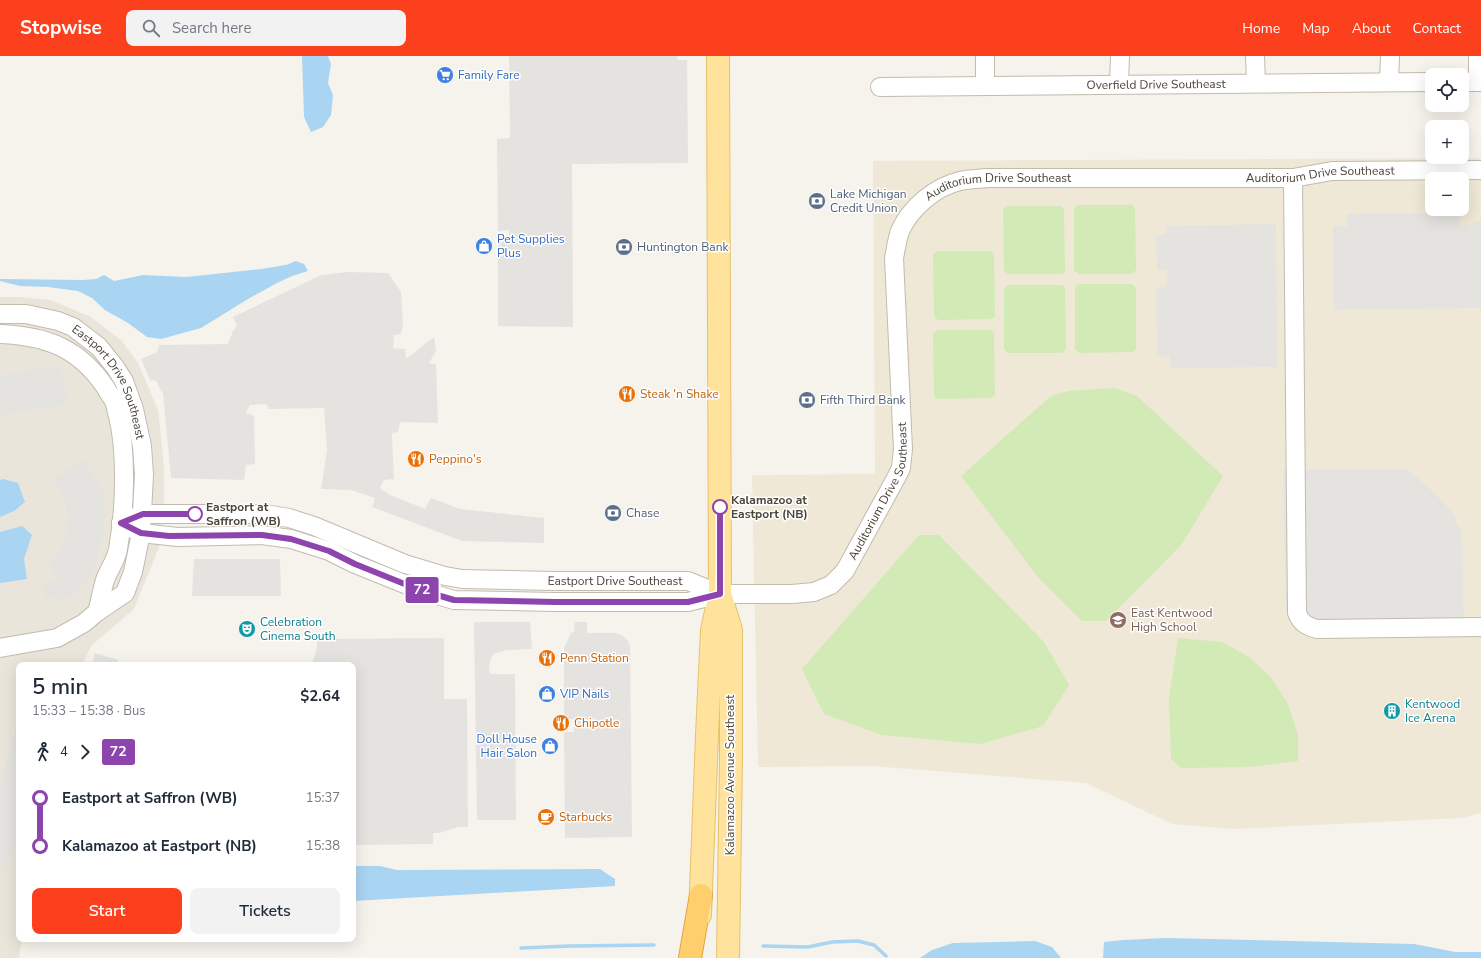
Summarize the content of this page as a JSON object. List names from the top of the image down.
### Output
{
  "streets": {
    "main road": ["Kalamazoo Avenue Southeast"],
    "street": ["Overfield Drive Southeast", "Auditorium Drive Southeast", "Eastport Drive Southeast"]
  },
  "crossings": [
    ["Auditorium Drive Southeast", "Eastport Drive Southeast"],
    ["Auditorium Drive Southeast", "Kalamazoo Avenue Southeast"],
    ["Eastport Drive Southeast", "Kalamazoo Avenue Southeast"]
  ],
  "places": {
    "supermarket": ["Family Fare"],
    "bank": [
      "Lake Michigan Credit Union",
      "Huntington Bank",
      "Fifth Third Bank",
      "Chase"
    ],
    "shop": ["Pet Supplies Plus", "VIP Nails", "Doll House Hair Salon"],
    "restaurant": [
      "Steak 'n Shake",
      "Peppino's",
      "Penn Station",
      "Chipotle"
    ],
    "other": ["Kalamazoo at Eastport (NB)", "Eastport at Saffron (WB)"],
    "school or university": ["East Kentwood High School"],
    "theatre": ["Celebration Cinema South"],
    "building": ["Kentwood Ice Arena"],
    "cafe": ["Starbucks"]
  },
  "lines": ["bus line 72"],
  "page": {
    "header": "Stopwise",
    "search": "Search here",
    "nav": [
      "Home",
      "Map",
      "About",
      "Contact"
    ],
    "on_map": "72",
    "map_buttons": ["+", "−"],
    "heading": ["5 min", "15:33 – 15:38 · Bus", "$2.64"],
    "legs": ["4", "72"],
    "list": [
      {
        "name": "Eastport at Saffron (WB)",
        "value": "15:37"
      },
      {
        "name": "Kalamazoo at Eastport (NB)",
        "value": "15:38"
      }
    ],
    "buttons": ["Start", "Tickets"]
  }
}
